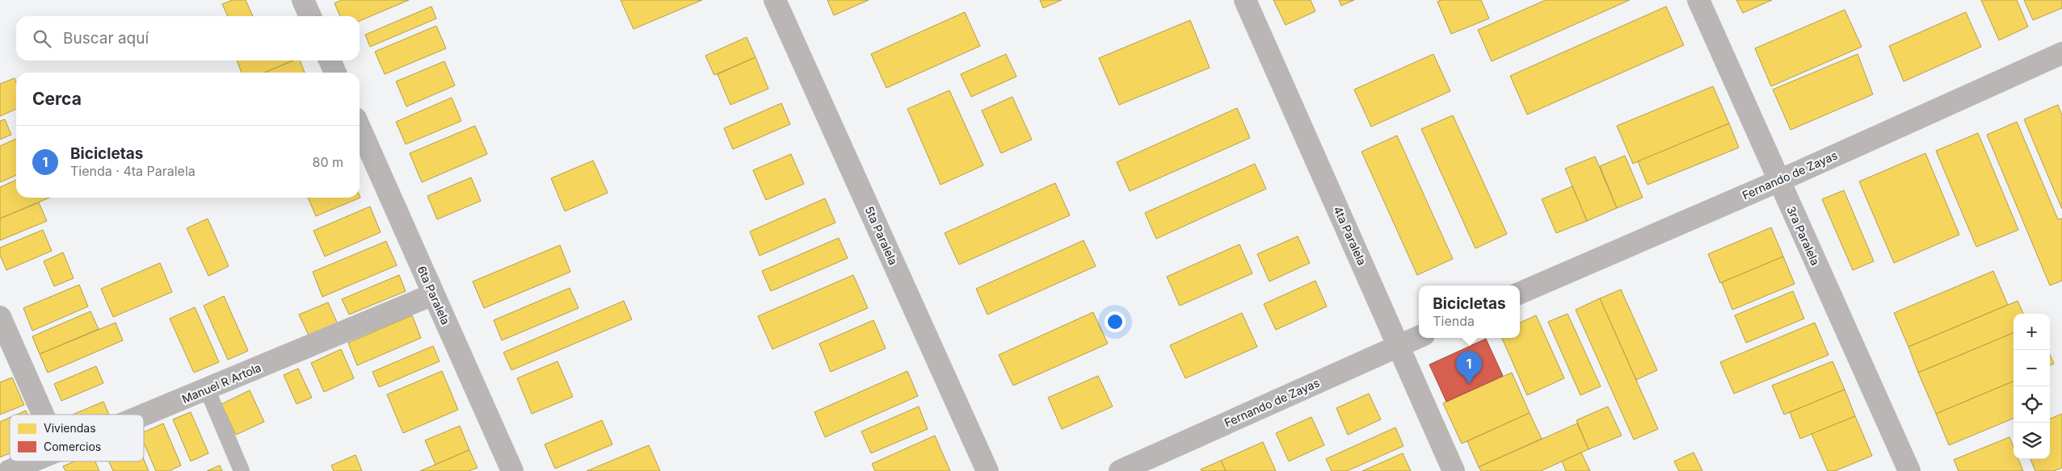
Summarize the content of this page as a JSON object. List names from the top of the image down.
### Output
{
  "streets": {
    "street": [
      "Fernando de Zayas",
      "5ta Paralela",
      "4ta Paralela",
      "3ra Paralela",
      "6ta Paralela",
      "Manuel R Artola"
    ]
  },
  "crossings": [
    ["Fernando de Zayas", "4ta Paralela"],
    ["Fernando de Zayas", "3ra Paralela"],
    ["6ta Paralela", "Manuel R Artola"]
  ],
  "legend": ["Viviendas", "Comercios"],
  "page": {
    "search": "Buscar aquí",
    "heading": "Cerca",
    "list": [
      {
        "mark": "1",
        "name": "Bicicletas",
        "note": "Tienda · 4ta Paralela",
        "value": "80 m"
      }
    ],
    "popup": ["Bicicletas", "Tienda"],
    "map_buttons": ["+", "−"],
    "pins": "1"
  }
}
